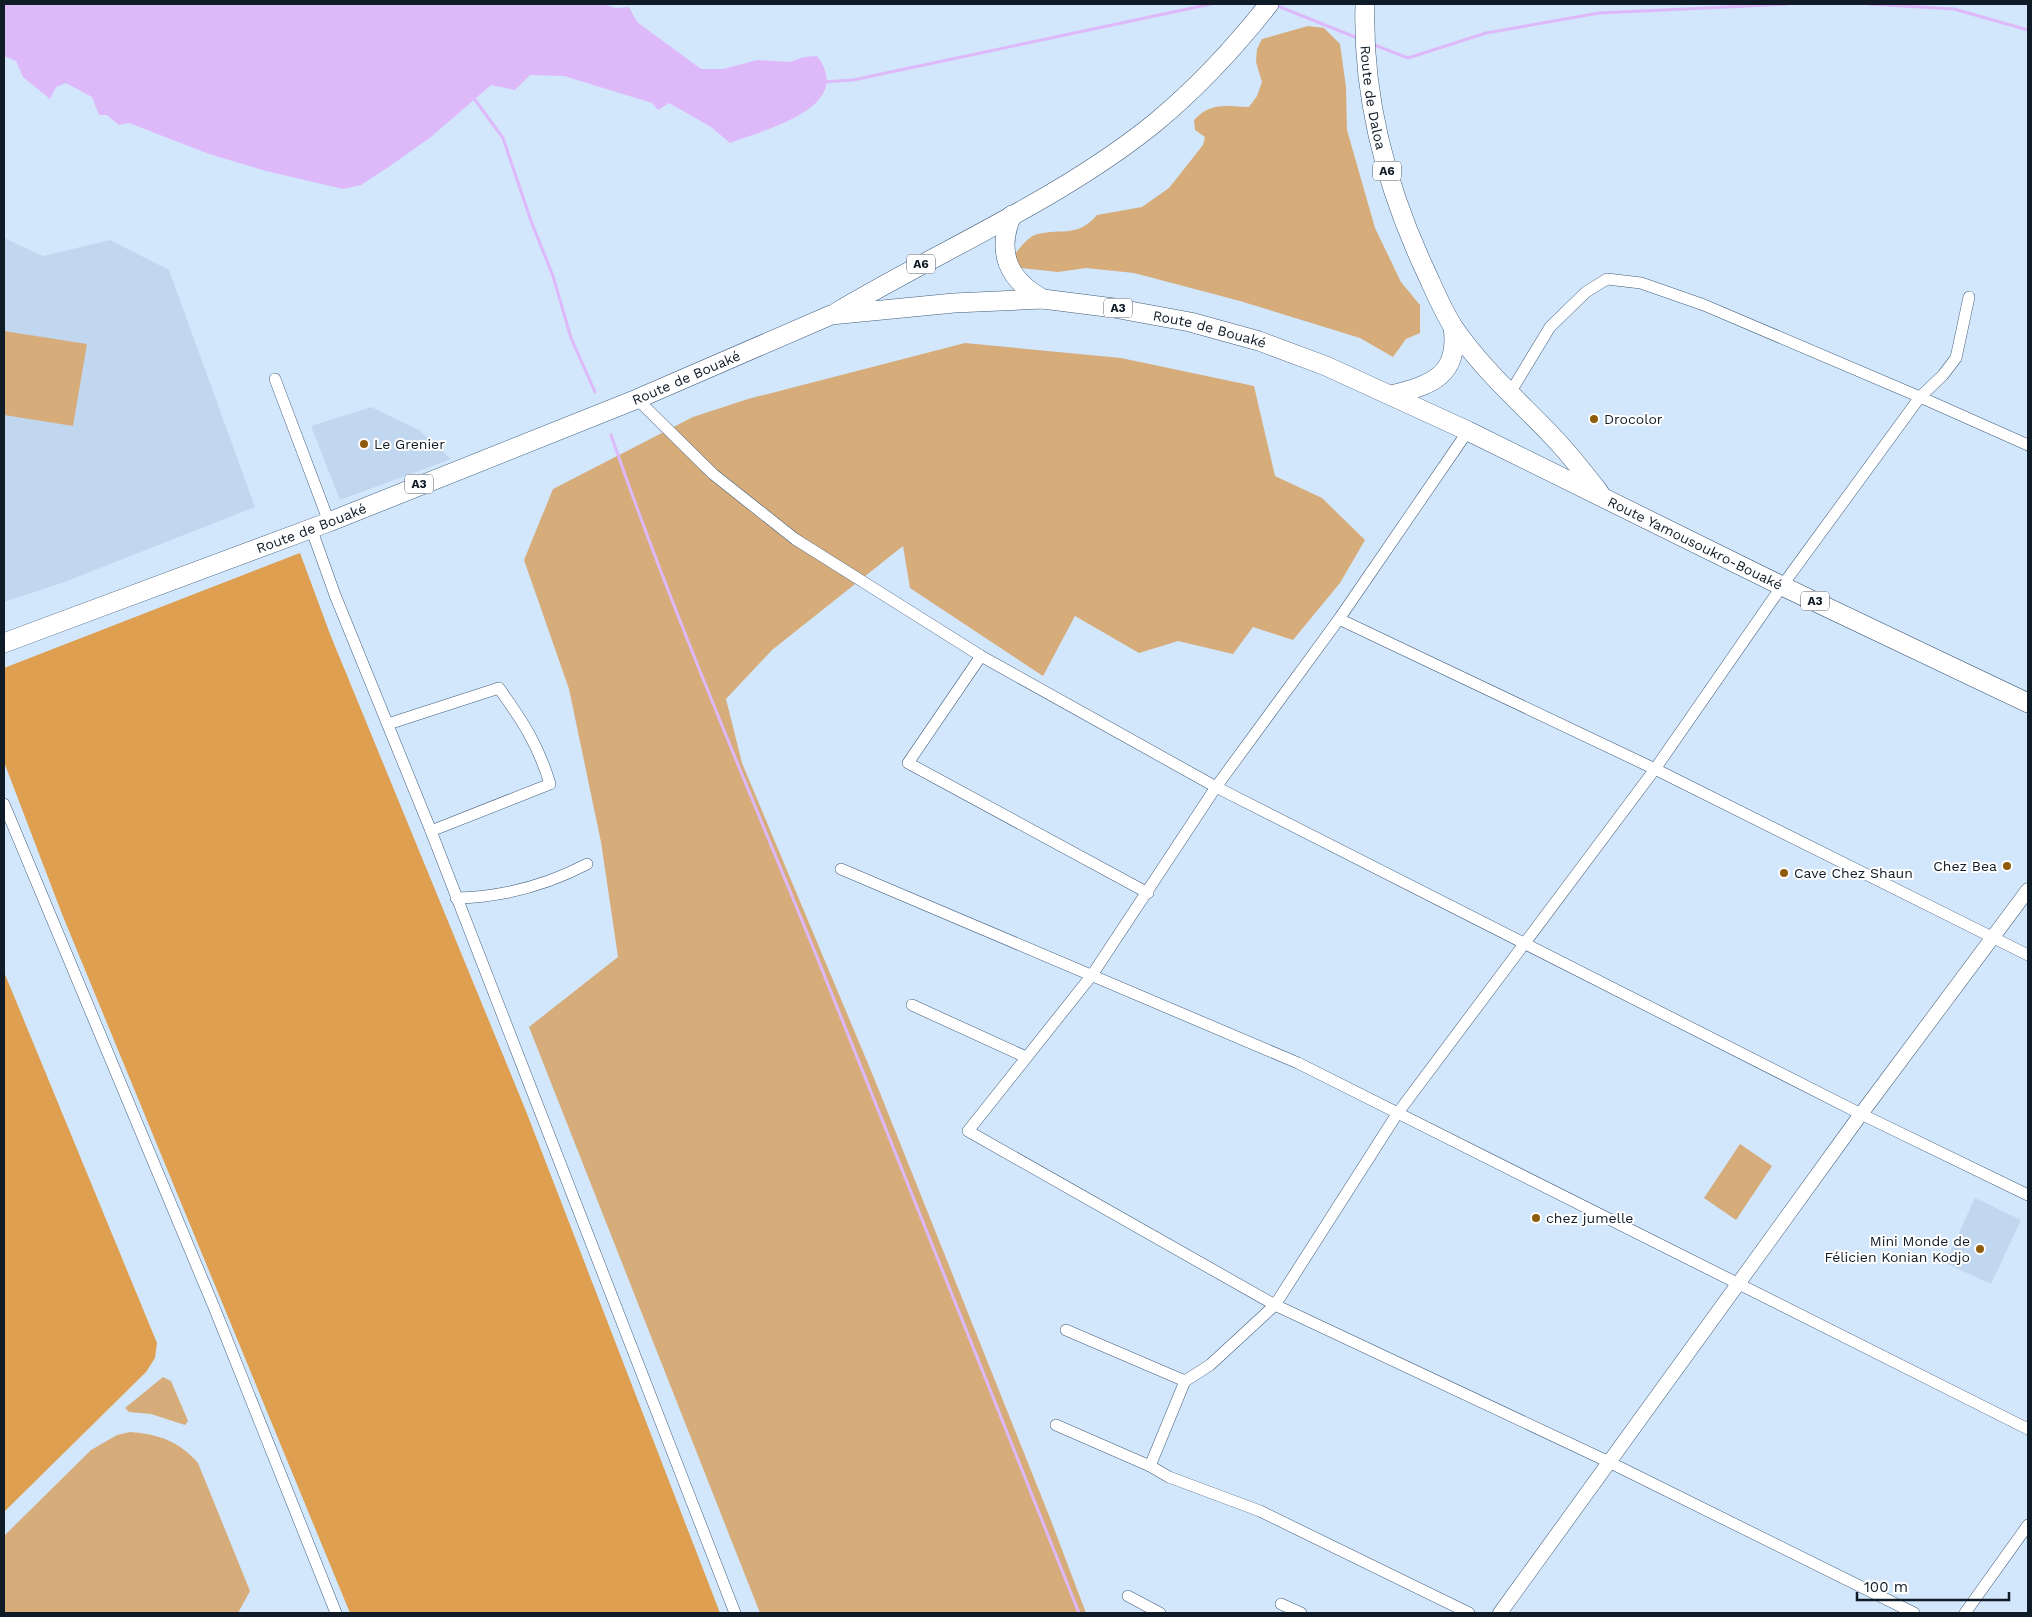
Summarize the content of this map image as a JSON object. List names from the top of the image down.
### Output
{
  "streets": {
    "highway": [
      "Route de Daloa",
      "A6",
      "A3",
      "Route de Bouaké",
      "Route Yamousoukro-Bouaké"
    ]
  },
  "crossings": [
    ["Route de Daloa", "A6"],
    ["A6", "Route de Bouaké"],
    ["A6", "Route Yamousoukro-Bouaké"],
    ["Route de Bouaké", "Route Yamousoukro-Bouaké"]
  ],
  "places": [
    "Drocolor",
    "Le Grenier",
    "Chez Bea",
    "Cave Chez Shaun",
    "chez jumelle",
    "Mini Monde de Félicien Konian Kodjo"
  ],
  "scale_bar": "100 m"
}
